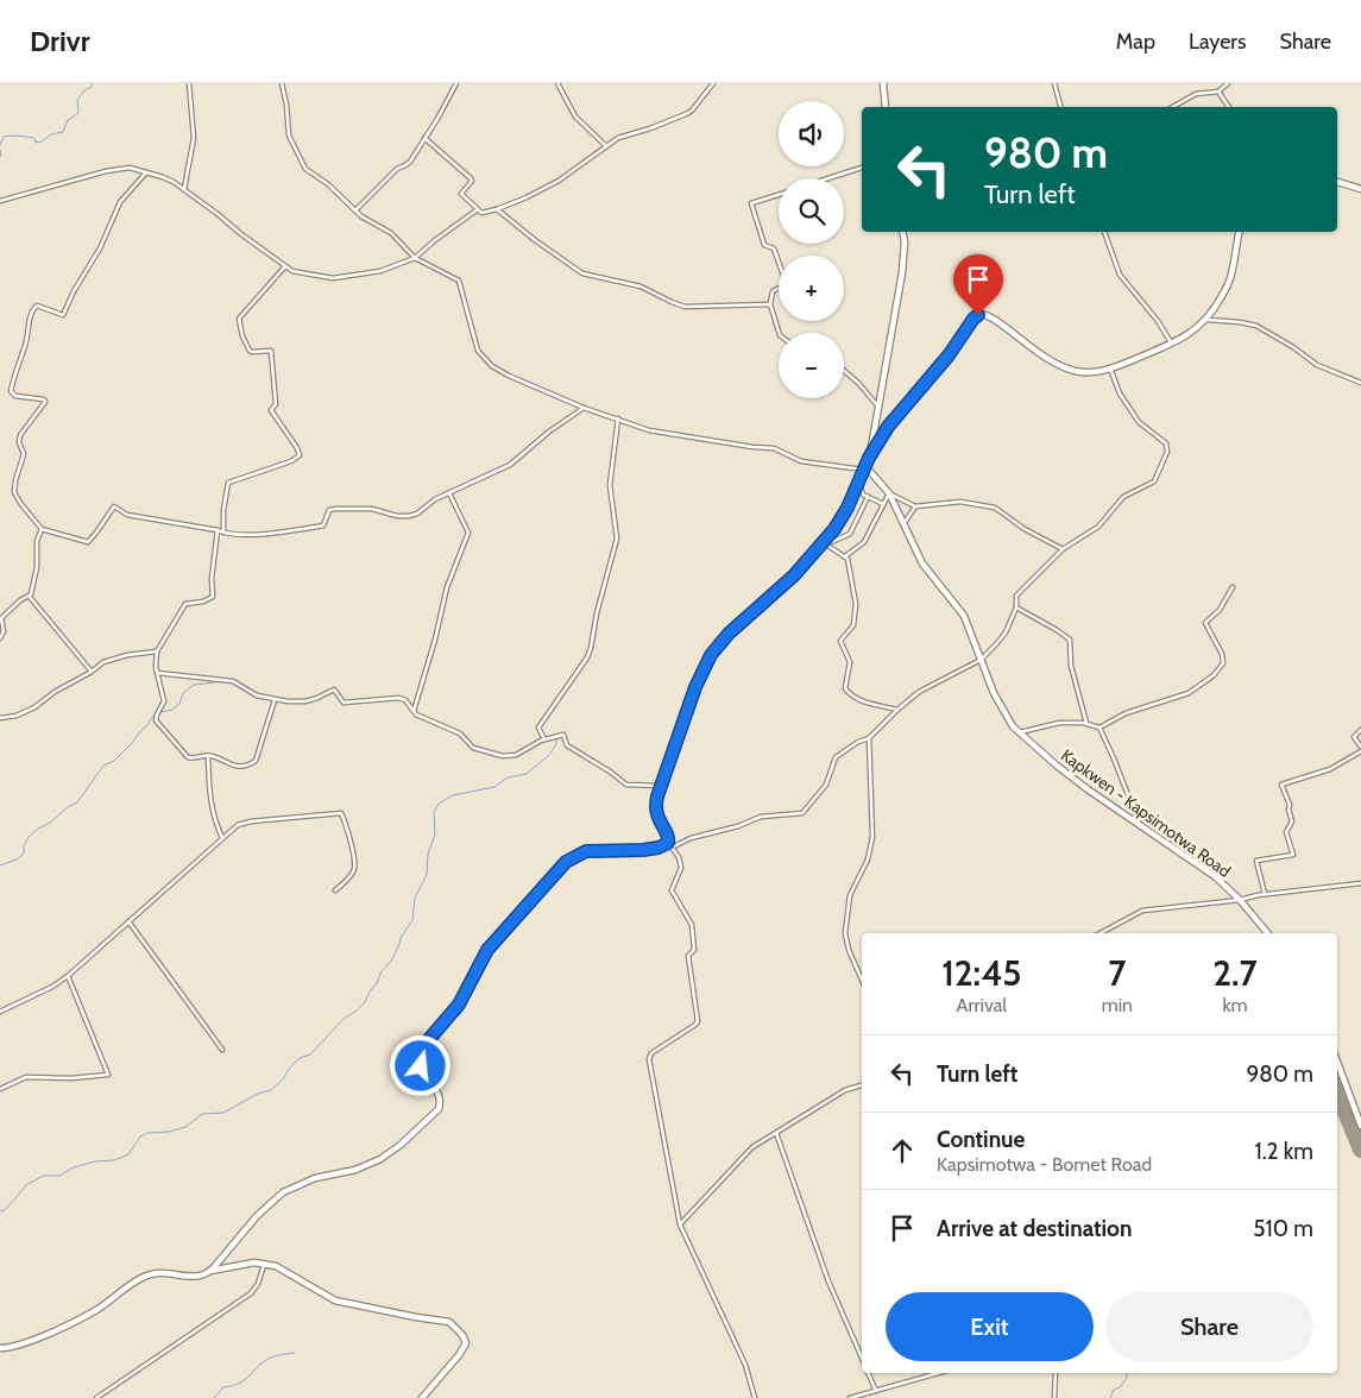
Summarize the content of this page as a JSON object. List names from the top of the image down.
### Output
{
  "streets": {
    "street": ["Kapkwen - Kapsimotwa Road"]
  },
  "page": {
    "header": "Drivr",
    "nav": ["Map", "Layers", "Share"],
    "map_buttons": ["+", "−"],
    "turn": ["980 m", "Turn left"],
    "eta": [
      "12:45",
      "Arrival",
      "7",
      "min",
      "2.7",
      "km"
    ],
    "list": [
      {
        "name": "Turn left",
        "value": "980 m"
      },
      {
        "name": "Continue",
        "note": "Kapsimotwa - Bomet Road",
        "value": "1.2 km"
      },
      {
        "name": "Arrive at destination",
        "value": "510 m"
      }
    ],
    "buttons": ["Exit", "Share"]
  }
}
